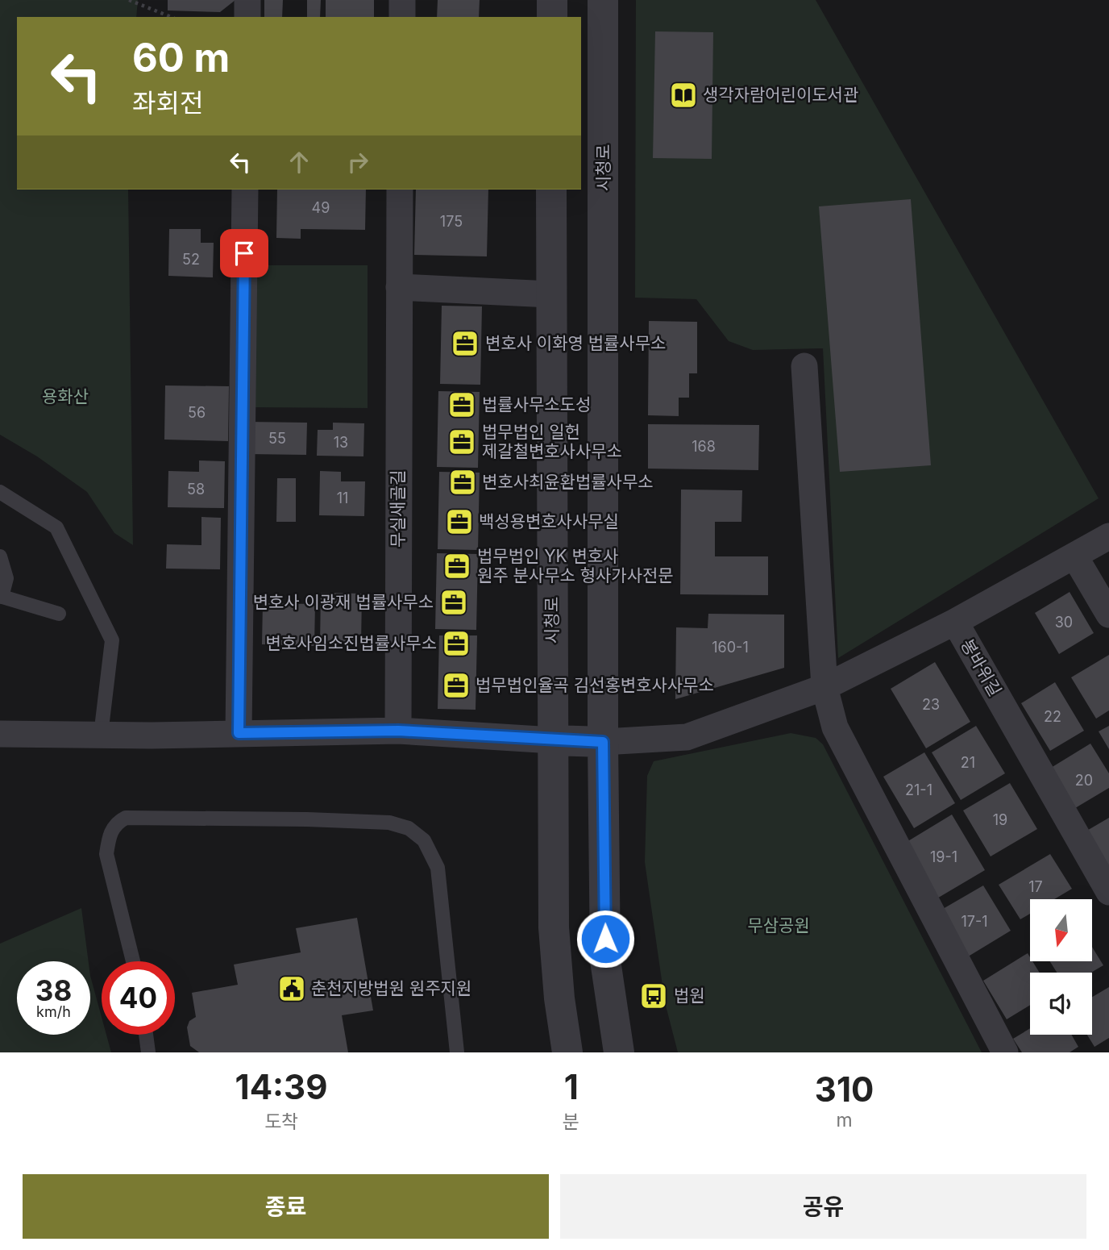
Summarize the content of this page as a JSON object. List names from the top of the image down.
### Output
{
  "streets": {
    "street": ["시청로", "무실새골길", "봉바위길"]
  },
  "parks": ["용화산", "무삼공원"],
  "places": {
    "library": ["생각자람어린이도서관"],
    "office": [
      "변호사 이화영 법률사무소",
      "법률사무소도성",
      "법무법인 일헌 제갈철변호사사무소",
      "변호사최윤환법률사무소",
      "백성용변호사사무실",
      "법무법인 YK 변호사 원주 분사무소 형사가사전문",
      "변호사 이광재 법률사무소",
      "변호사임소진법률사무소",
      "법무법인율곡 김선홍변호사사무소"
    ],
    "public building": ["춘천지방법원 원주지원"],
    "bus stop": ["법원"]
  },
  "house_numbers": [
    "49",
    "175",
    "52",
    "56",
    "55",
    "13",
    "168",
    "58",
    "11",
    "30",
    "160-1",
    "23",
    "22",
    "21",
    "20",
    "21-1",
    "19",
    "19-1",
    "17",
    "17-1"
  ],
  "north": "bottom",
  "page": {
    "turn": ["60 m", "좌회전"],
    "speed": "38 km/h",
    "limit": "40",
    "eta": [
      "14:39",
      "도착",
      "1",
      "분",
      "310",
      "m"
    ],
    "buttons": ["종료", "공유"]
  }
}
